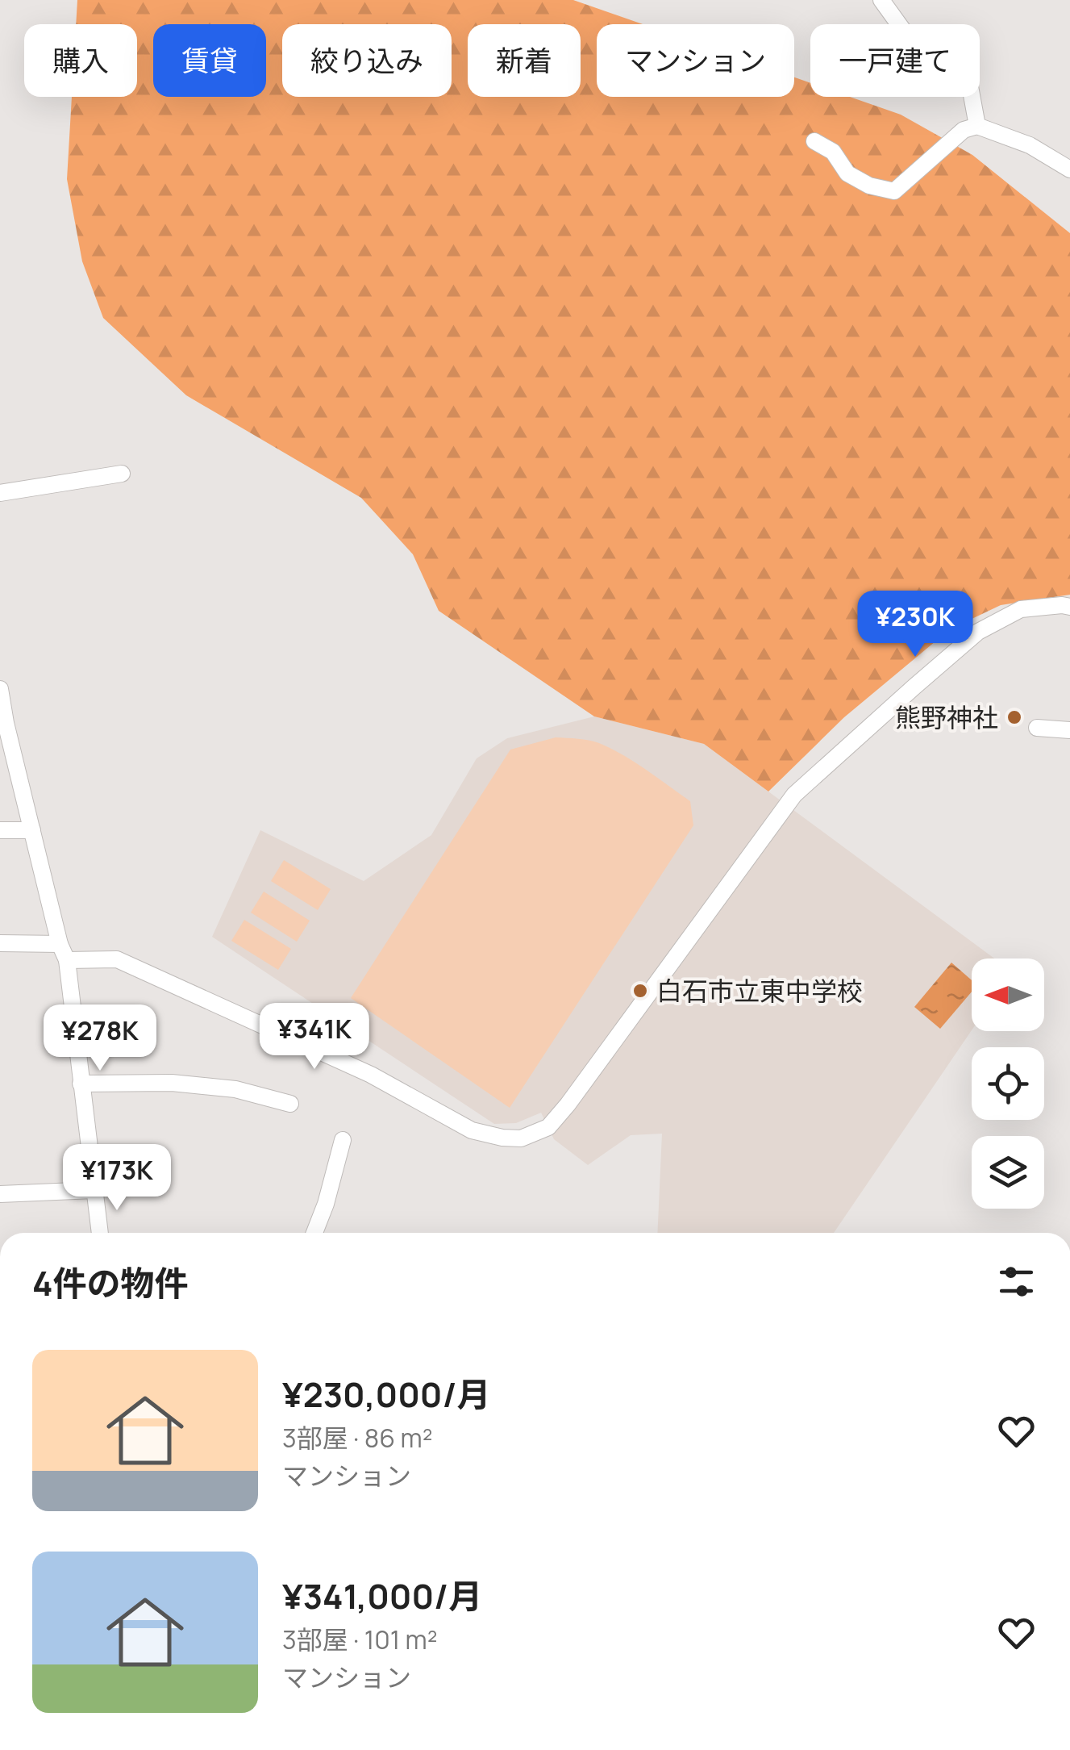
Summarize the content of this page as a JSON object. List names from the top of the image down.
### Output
{
  "places": ["熊野神社", "白石市立東中学校"],
  "north": "left",
  "page": {
    "chip": [
      "購入",
      "賃貸",
      "絞り込み",
      "新着",
      "マンション",
      "一戸建て"
    ],
    "price": [
      "¥230K",
      "¥341K",
      "¥278K",
      "¥173K"
    ],
    "heading": "4件の物件",
    "list": [
      {
        "name": "¥230,000/月",
        "note": "3部屋 · 86 m² · マンション"
      },
      {
        "name": "¥341,000/月",
        "note": "3部屋 · 101 m² · マンション"
      }
    ]
  }
}
